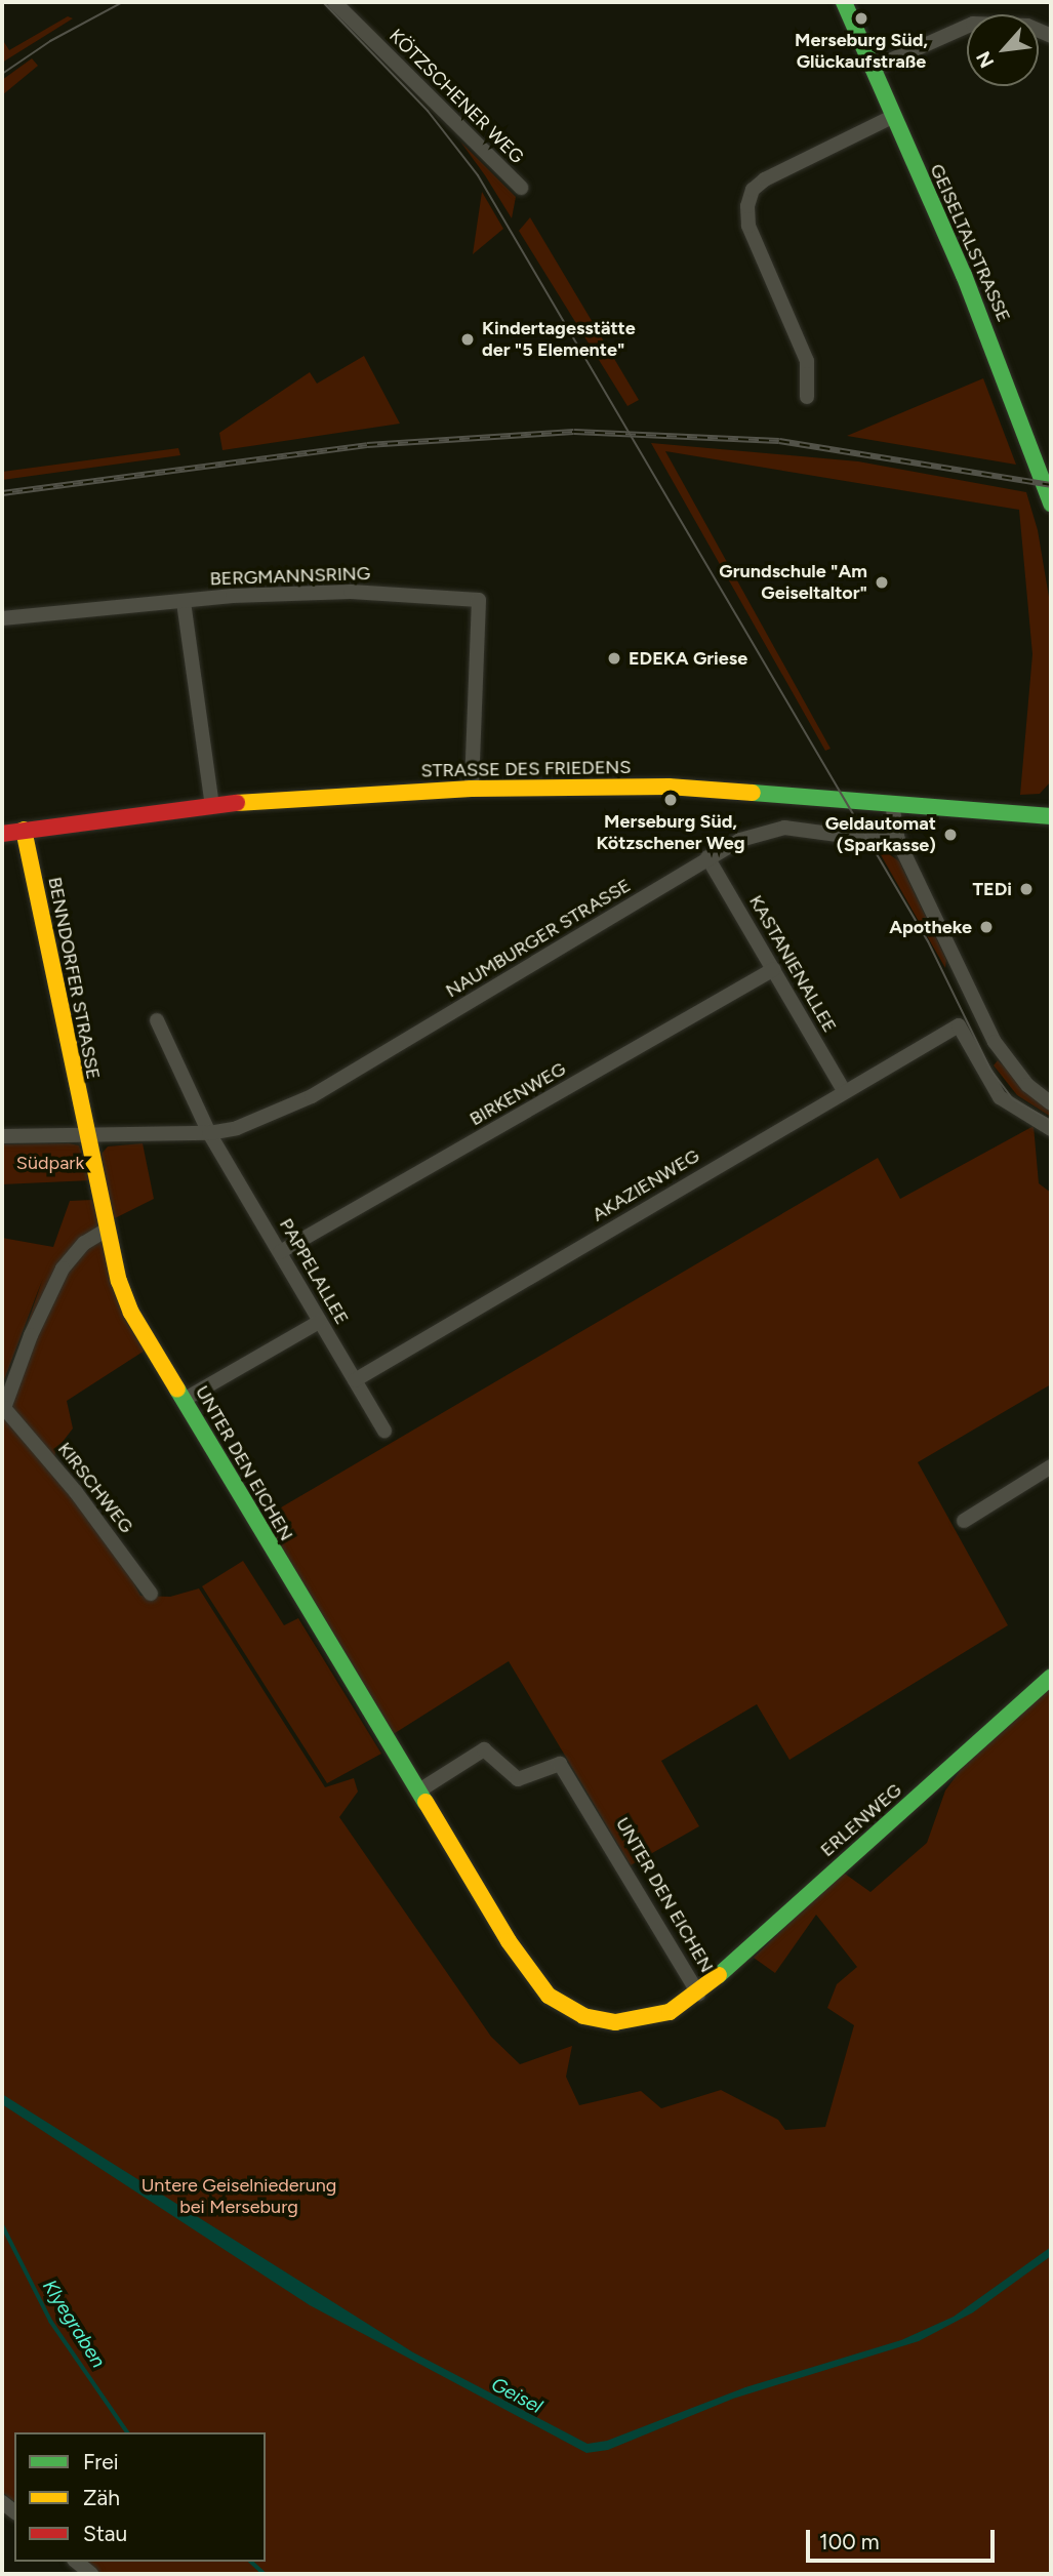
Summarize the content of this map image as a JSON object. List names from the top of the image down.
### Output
{
  "streets": {
    "street": [
      "KÖTZSCHENER WEG",
      "GEISELTALSTRASSE",
      "BERGMANNSRING",
      "STRASSE DES FRIEDENS",
      "NAUMBURGER STRASSE",
      "KASTANIENALLEE",
      "BENNDORFER STRASSE",
      "BIRKENWEG",
      "AKAZIENWEG",
      "PAPPELALLEE",
      "UNTER DEN EICHEN",
      "KIRSCHWEG",
      "ERLENWEG"
    ]
  },
  "crossings": [
    ["BERGMANNSRING", "STRASSE DES FRIEDENS"],
    ["STRASSE DES FRIEDENS", "BENNDORFER STRASSE"],
    ["NAUMBURGER STRASSE", "KASTANIENALLEE"],
    ["NAUMBURGER STRASSE", "BENNDORFER STRASSE"],
    ["NAUMBURGER STRASSE", "PAPPELALLEE"],
    ["NAUMBURGER STRASSE", "UNTER DEN EICHEN"],
    ["KASTANIENALLEE", "BIRKENWEG"],
    ["KASTANIENALLEE", "AKAZIENWEG"],
    ["BENNDORFER STRASSE", "UNTER DEN EICHEN"],
    ["BIRKENWEG", "PAPPELALLEE"],
    ["AKAZIENWEG", "PAPPELALLEE"],
    ["UNTER DEN EICHEN", "KIRSCHWEG"],
    ["UNTER DEN EICHEN", "ERLENWEG"]
  ],
  "water": ["Klyegraben", "Geisel"],
  "parks": ["Südpark", "Untere Geiselniederung bei Merseburg"],
  "places": [
    "Merseburg Süd, Glückaufstraße",
    "Kindertagesstätte der \"5 Elemente\"",
    "Grundschule \"Am Geiseltaltor\"",
    "EDEKA Griese",
    "Merseburg Süd, Kötzschener Weg",
    "Geldautomat (Sparkasse)",
    "TEDi",
    "Apotheke"
  ],
  "legend": ["Frei", "Zäh", "Stau"],
  "scale_bar": "100 m",
  "north": "bottom left"
}
